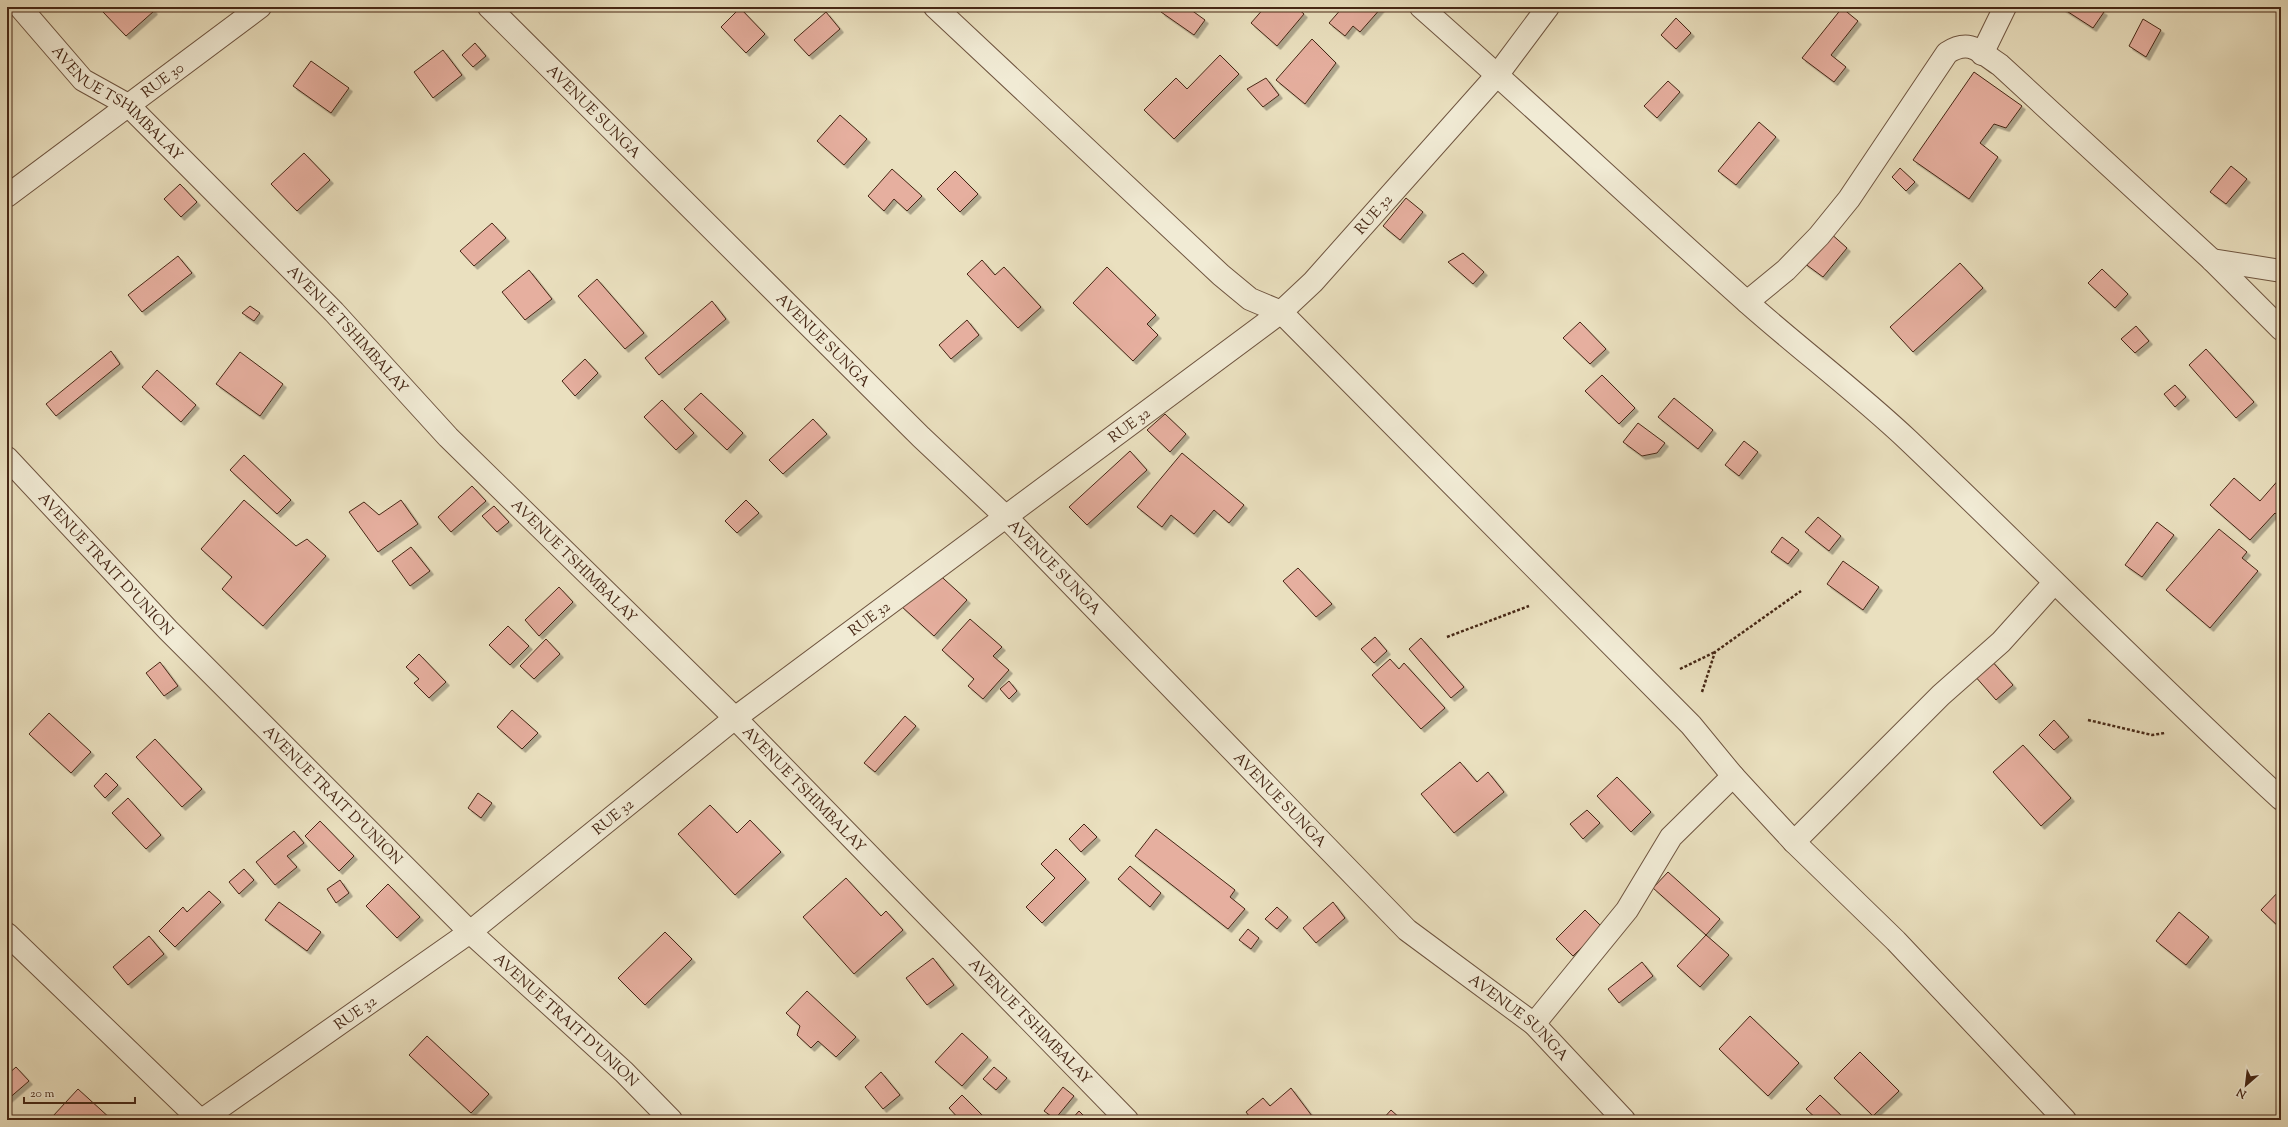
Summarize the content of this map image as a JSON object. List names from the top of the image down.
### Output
{
  "streets": {
    "street": [
      "RUE 30",
      "AVENUE TSHIMBALAY",
      "AVENUE SUNGA",
      "RUE 32",
      "AVENUE TRAIT D'UNION"
    ]
  },
  "crossings": [
    ["RUE 30", "AVENUE TSHIMBALAY"],
    ["AVENUE TSHIMBALAY", "RUE 32"],
    ["AVENUE SUNGA", "RUE 32"],
    ["RUE 32", "AVENUE TRAIT D'UNION"]
  ],
  "scale_bar": "20 m",
  "north": "bottom left"
}
